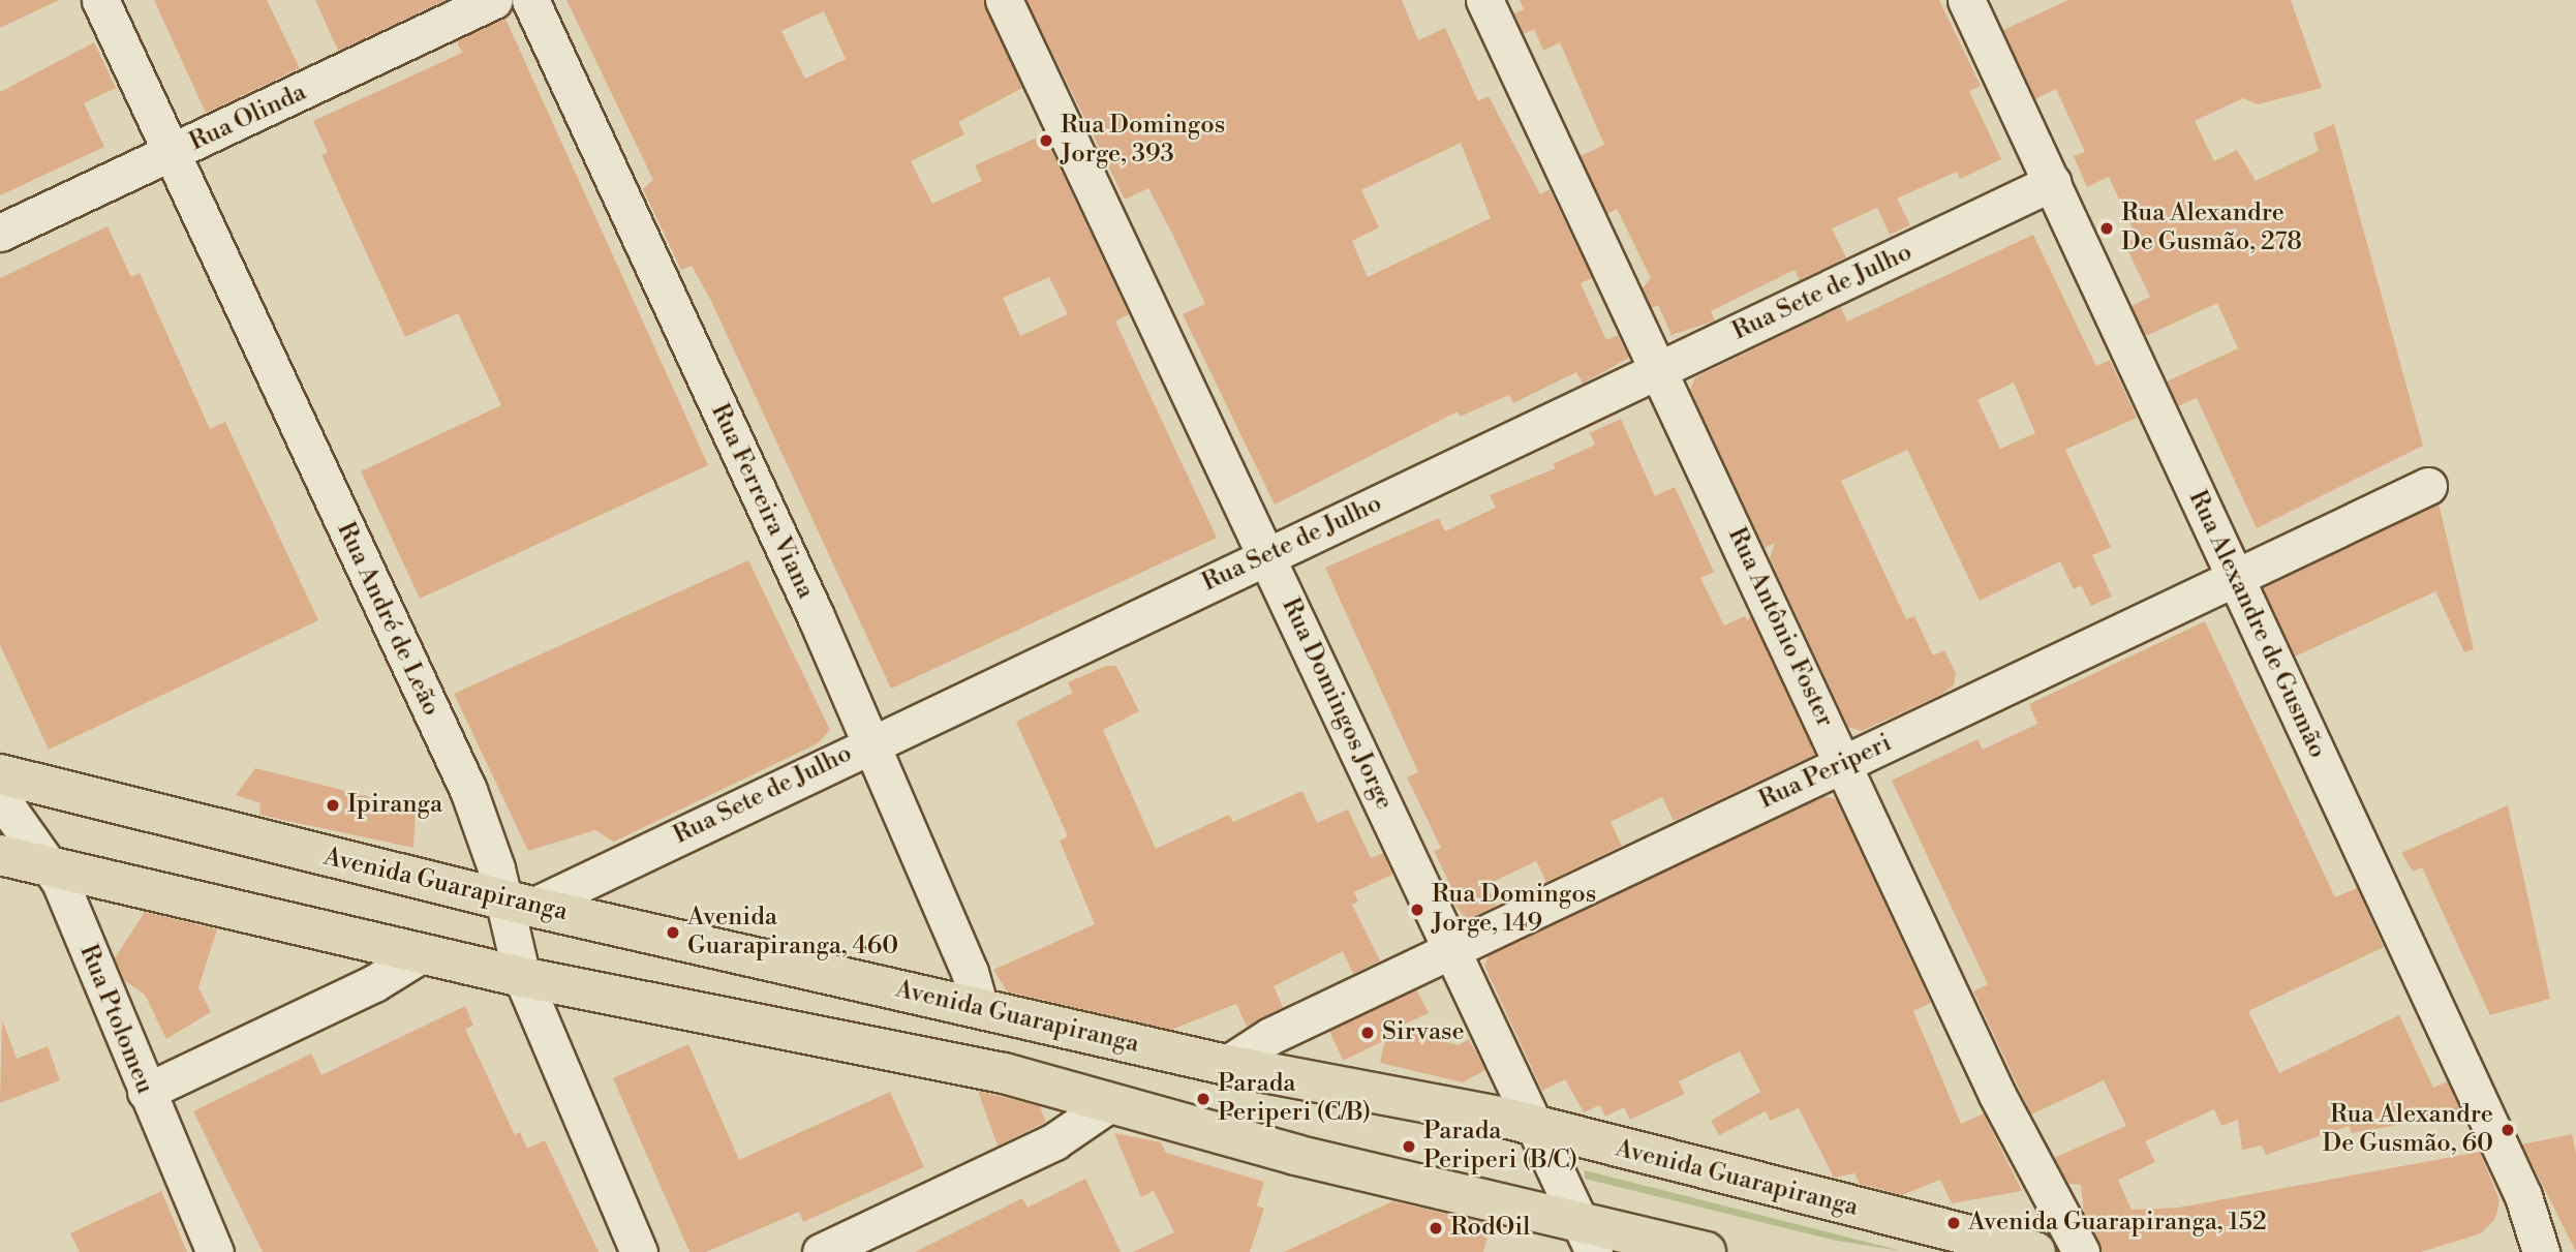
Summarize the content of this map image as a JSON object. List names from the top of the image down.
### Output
{
  "streets": {
    "main road": ["Avenida Guarapiranga"],
    "street": [
      "Rua Olinda",
      "Rua Sete de Julho",
      "Rua Ferreira Viana",
      "Rua André de Leão",
      "Rua Alexandre de Gusmão",
      "Rua Antônio Foster",
      "Rua Domingos Jorge",
      "Rua Periperi",
      "Rua Ptolomeu"
    ]
  },
  "crossings": [
    ["Rua Olinda", "Rua André de Leão"],
    ["Rua Sete de Julho", "Rua Ferreira Viana"],
    ["Rua Sete de Julho", "Rua André de Leão"],
    ["Rua Sete de Julho", "Rua Alexandre de Gusmão"],
    ["Rua Sete de Julho", "Rua Antônio Foster"],
    ["Rua Sete de Julho", "Rua Domingos Jorge"],
    ["Rua Sete de Julho", "Avenida Guarapiranga"],
    ["Rua Ferreira Viana", "Avenida Guarapiranga"],
    ["Rua André de Leão", "Avenida Guarapiranga"],
    ["Rua Alexandre de Gusmão", "Rua Periperi"],
    ["Rua Antônio Foster", "Rua Periperi"],
    ["Rua Domingos Jorge", "Rua Periperi"],
    ["Rua Domingos Jorge", "Avenida Guarapiranga"],
    ["Rua Periperi", "Avenida Guarapiranga"]
  ],
  "places": [
    "Rua Domingos Jorge, 393",
    "Rua Alexandre De Gusmão, 278",
    "Ipiranga",
    "Rua Domingos Jorge, 149",
    "Avenida Guarapiranga, 460",
    "Sirvase",
    "Parada Periperi (C/B)",
    "Rua Alexandre De Gusmão, 60",
    "Parada Periperi (B/C)",
    "Avenida Guarapiranga, 152",
    "RodOil"
  ]
}
